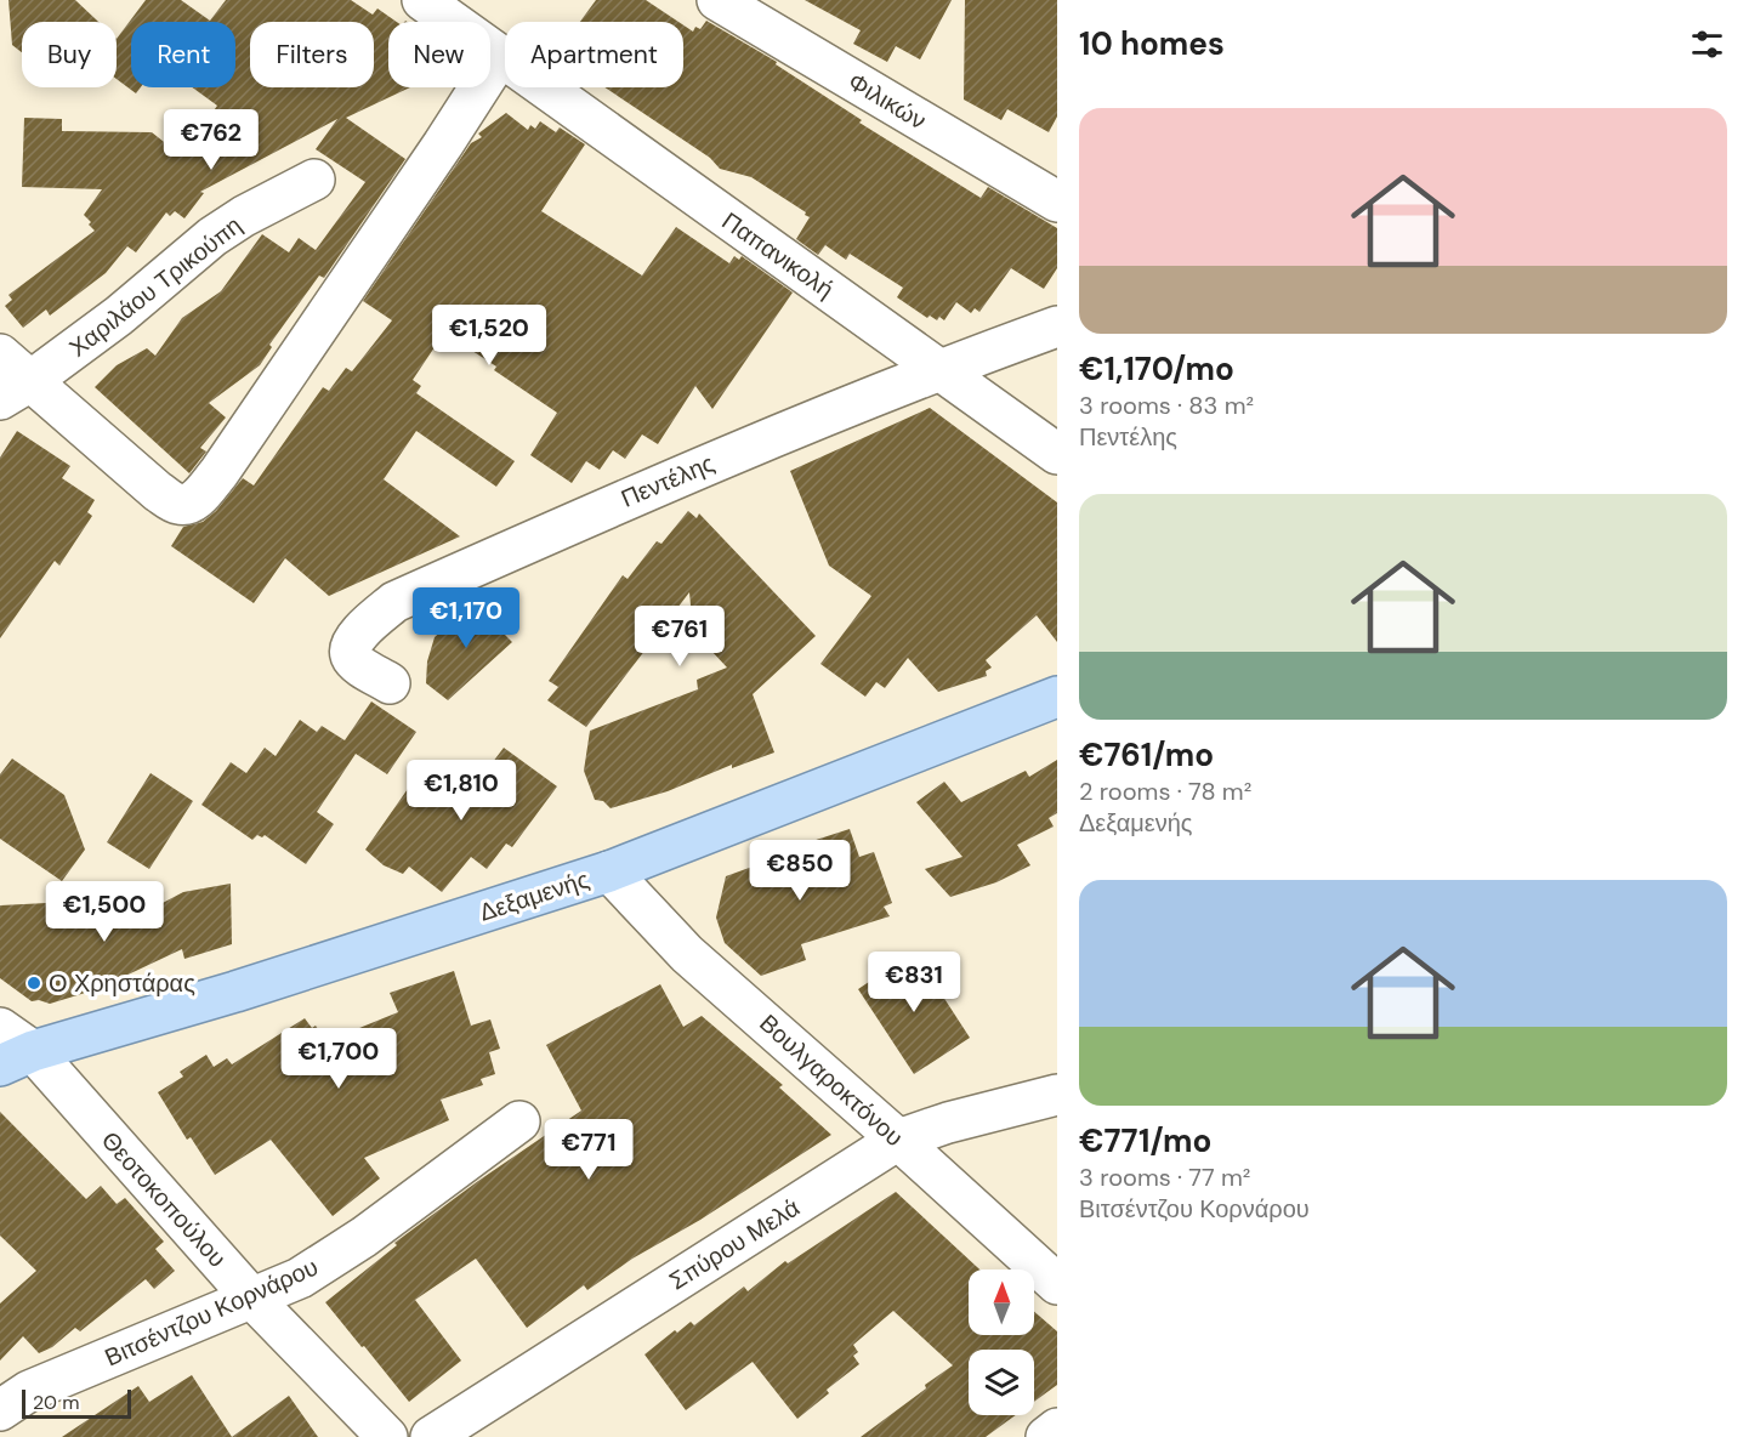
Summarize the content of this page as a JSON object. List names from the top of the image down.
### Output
{
  "streets": {
    "main road": ["Δεξαμενής"],
    "street": [
      "Φιλικών",
      "Παπανικολή",
      "Χαριλάου Τρικούπη",
      "Πεντέλης",
      "Βουλγαροκτόνου",
      "Θεοτοκοπούλου",
      "Σπύρου Μελά",
      "Βιτσέντζου Κορνάρου"
    ]
  },
  "crossings": [
    ["Παπανικολή", "Πεντέλης"],
    ["Δεξαμενής", "Βουλγαροκτόνου"],
    ["Δεξαμενής", "Θεοτοκοπούλου"],
    ["Βουλγαροκτόνου", "Σπύρου Μελά"],
    ["Θεοτοκοπούλου", "Βιτσέντζου Κορνάρου"]
  ],
  "places": ["Ο Χρηστάρας"],
  "scale_bar": "20 m",
  "north": "top",
  "page": {
    "heading": "10 homes",
    "chip": [
      "Buy",
      "Rent",
      "Filters",
      "New",
      "Apartment"
    ],
    "list": [
      {
        "name": "€1,170/mo",
        "note": "3 rooms · 83 m² · Πεντέλης"
      },
      {
        "name": "€761/mo",
        "note": "2 rooms · 78 m² · Δεξαμενής"
      },
      {
        "name": "€771/mo",
        "note": "3 rooms · 77 m² · Βιτσέντζου Κορνάρου"
      }
    ],
    "price": [
      "€762",
      "€1,520",
      "€1,170",
      "€761",
      "€1,810",
      "€850",
      "€1,500",
      "€831",
      "€1,700",
      "€771"
    ],
    "scale": "20 m"
  }
}
